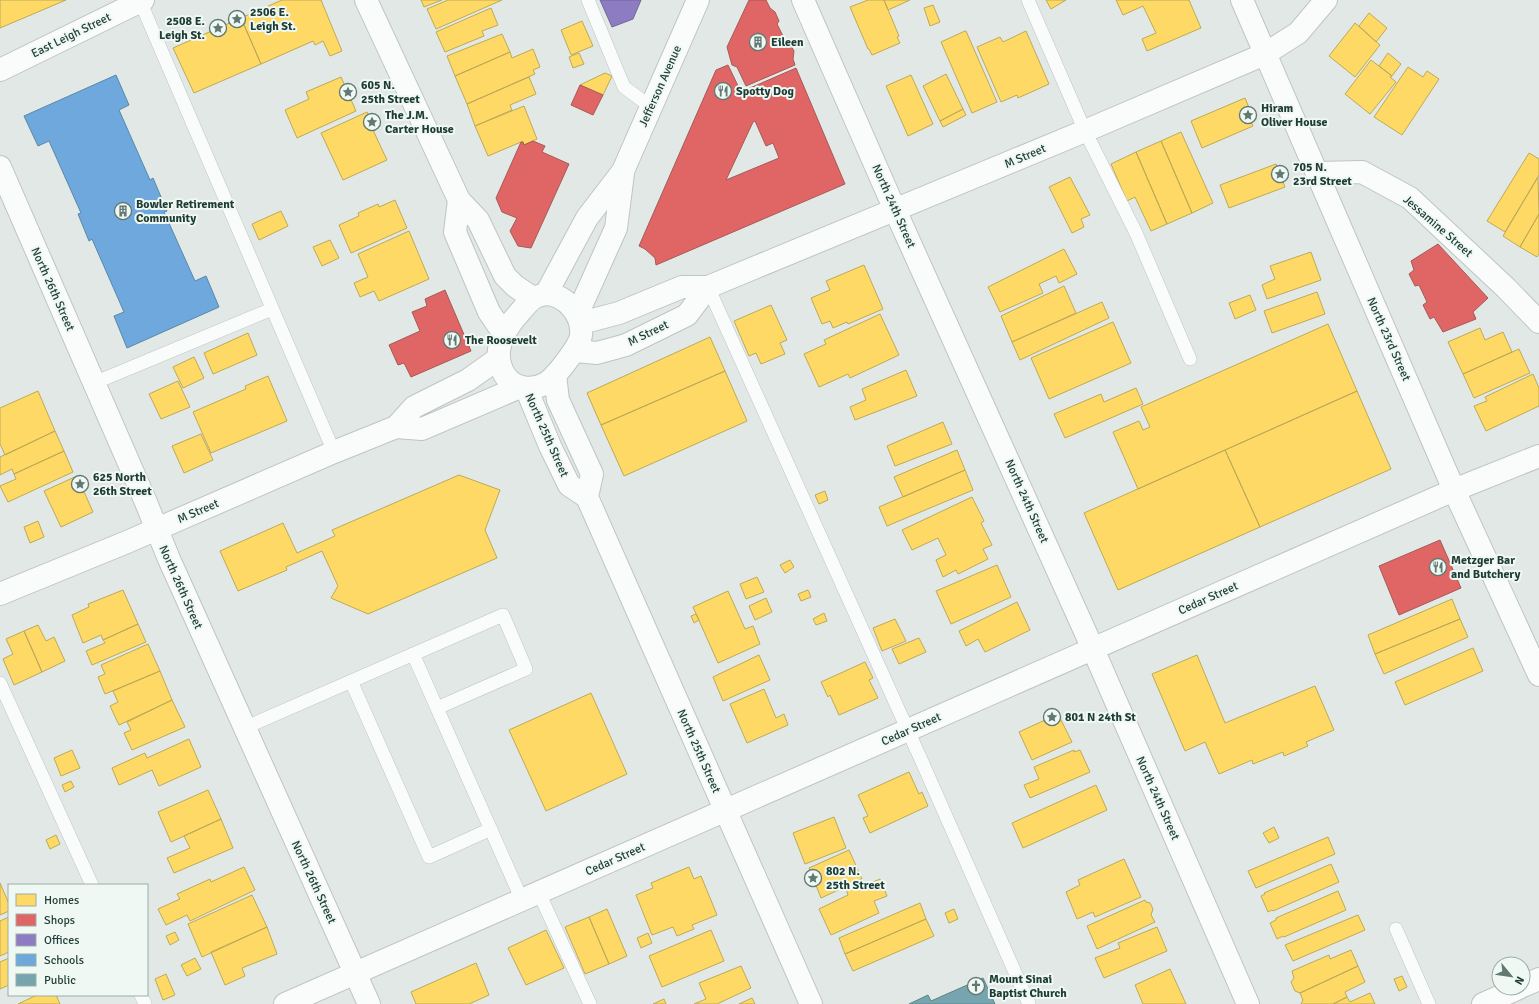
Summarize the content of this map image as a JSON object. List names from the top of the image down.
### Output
{
  "streets": {
    "street": [
      "East Leigh Street",
      "Jefferson Avenue",
      "M Street",
      "North 24th Street",
      "Jessamine Street",
      "North 26th Street",
      "North 23rd Street",
      "North 25th Street",
      "Cedar Street"
    ]
  },
  "crossings": [
    ["Jefferson Avenue", "M Street"],
    ["Jefferson Avenue", "North 25th Street"],
    ["M Street", "North 24th Street"],
    ["M Street", "North 26th Street"],
    ["M Street", "North 23rd Street"],
    ["M Street", "North 25th Street"],
    ["North 24th Street", "Cedar Street"],
    ["Jessamine Street", "North 23rd Street"],
    ["North 26th Street", "Cedar Street"],
    ["North 23rd Street", "Cedar Street"],
    ["North 25th Street", "Cedar Street"]
  ],
  "places": {
    "place": [
      "2506 E. Leigh St.",
      "2508 E. Leigh St.",
      "605 N. 25th Street",
      "Hiram Oliver House",
      "The J.M. Carter House",
      "705 N. 23rd Street",
      "625 North 26th Street",
      "801 N 24th St",
      "802 N. 25th Street"
    ],
    "building": ["Eileen", "Bowler Retirement Community"],
    "restaurant": ["Spotty Dog", "The Roosevelt", "Metzger Bar and Butchery"],
    "church": ["Mount Sinai Baptist Church"]
  },
  "legend": [
    "Homes",
    "Shops",
    "Offices",
    "Schools",
    "Public"
  ],
  "north": "bottom right"
}
